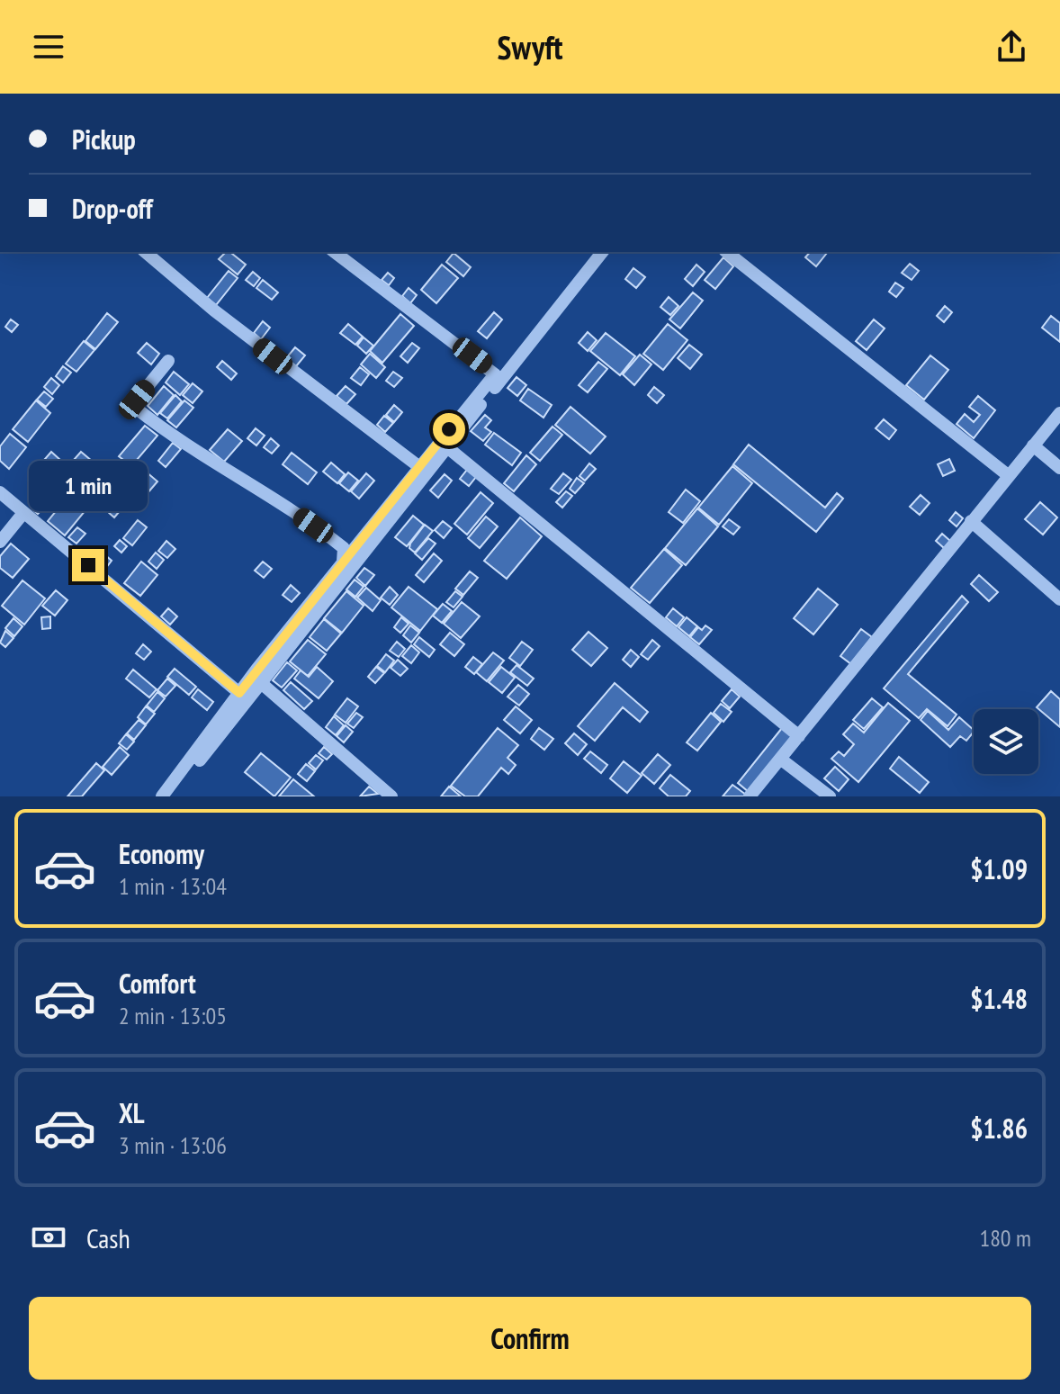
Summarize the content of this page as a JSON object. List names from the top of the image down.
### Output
{
  "page": {
    "header": "Swyft",
    "banner": ["Pickup", "Drop-off"],
    "bubble": "1 min",
    "list": [
      {
        "name": "Economy",
        "note": "1 min · 13:04",
        "value": "$1.09"
      },
      {
        "name": "Comfort",
        "note": "2 min · 13:05",
        "value": "$1.48"
      },
      {
        "name": "XL",
        "note": "3 min · 13:06",
        "value": "$1.86"
      }
    ],
    "pay": ["Cash", "180 m"],
    "buttons": "Confirm"
  }
}
